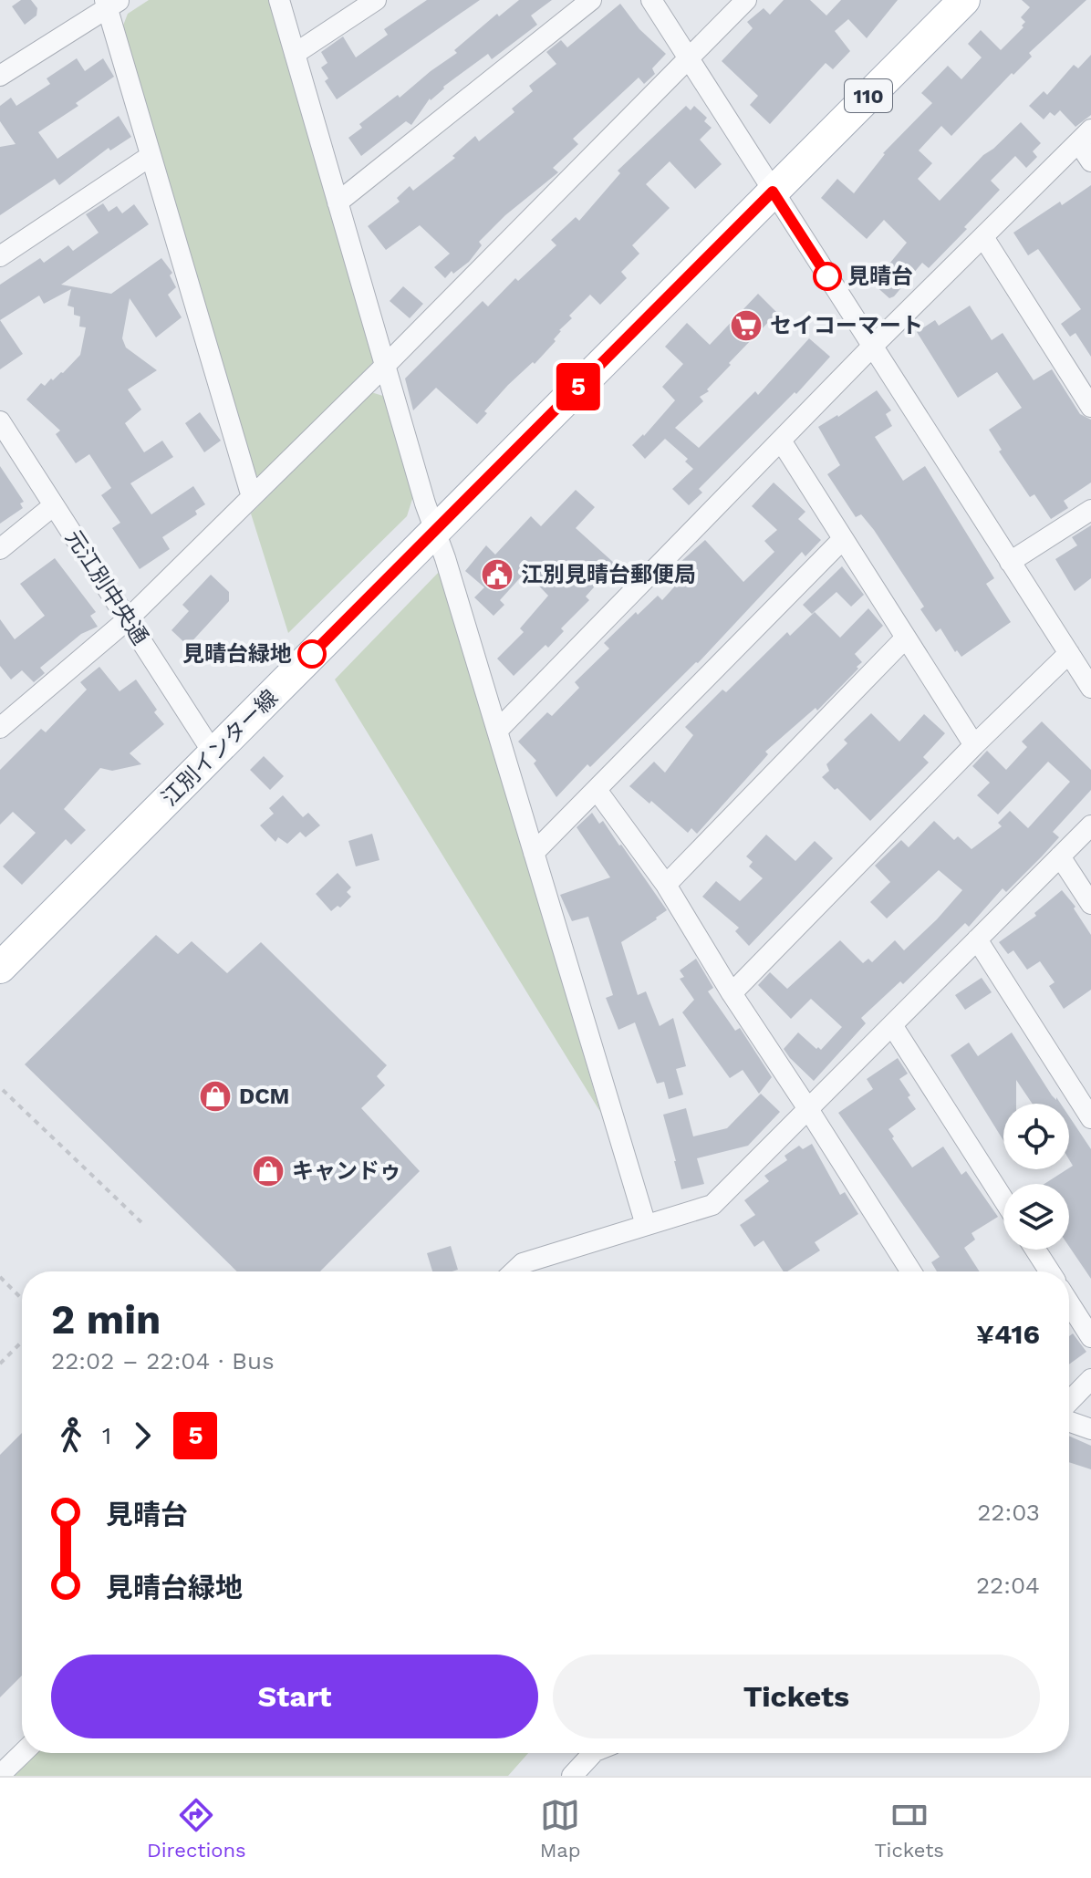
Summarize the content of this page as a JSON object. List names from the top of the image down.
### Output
{
  "streets": {
    "main road": ["110", "江別インター線"],
    "street": ["元江別中央通"]
  },
  "crossings": [
    ["元江別中央通", "江別インター線"]
  ],
  "places": {
    "other": ["見晴台", "見晴台緑地"],
    "supermarket": ["セイコーマート"],
    "public building": ["江別見晴台郵便局"],
    "shop": ["DCM", "キャンドゥ"]
  },
  "lines": ["bus line 5"],
  "page": {
    "on_map": "5",
    "heading": ["2 min", "22:02 – 22:04 · Bus", "¥416"],
    "legs": ["1", "5"],
    "list": [
      {
        "name": "見晴台",
        "value": "22:03"
      },
      {
        "name": "見晴台緑地",
        "value": "22:04"
      }
    ],
    "buttons": ["Start", "Tickets"],
    "tabs": ["Directions", "Map", "Tickets"]
  }
}
